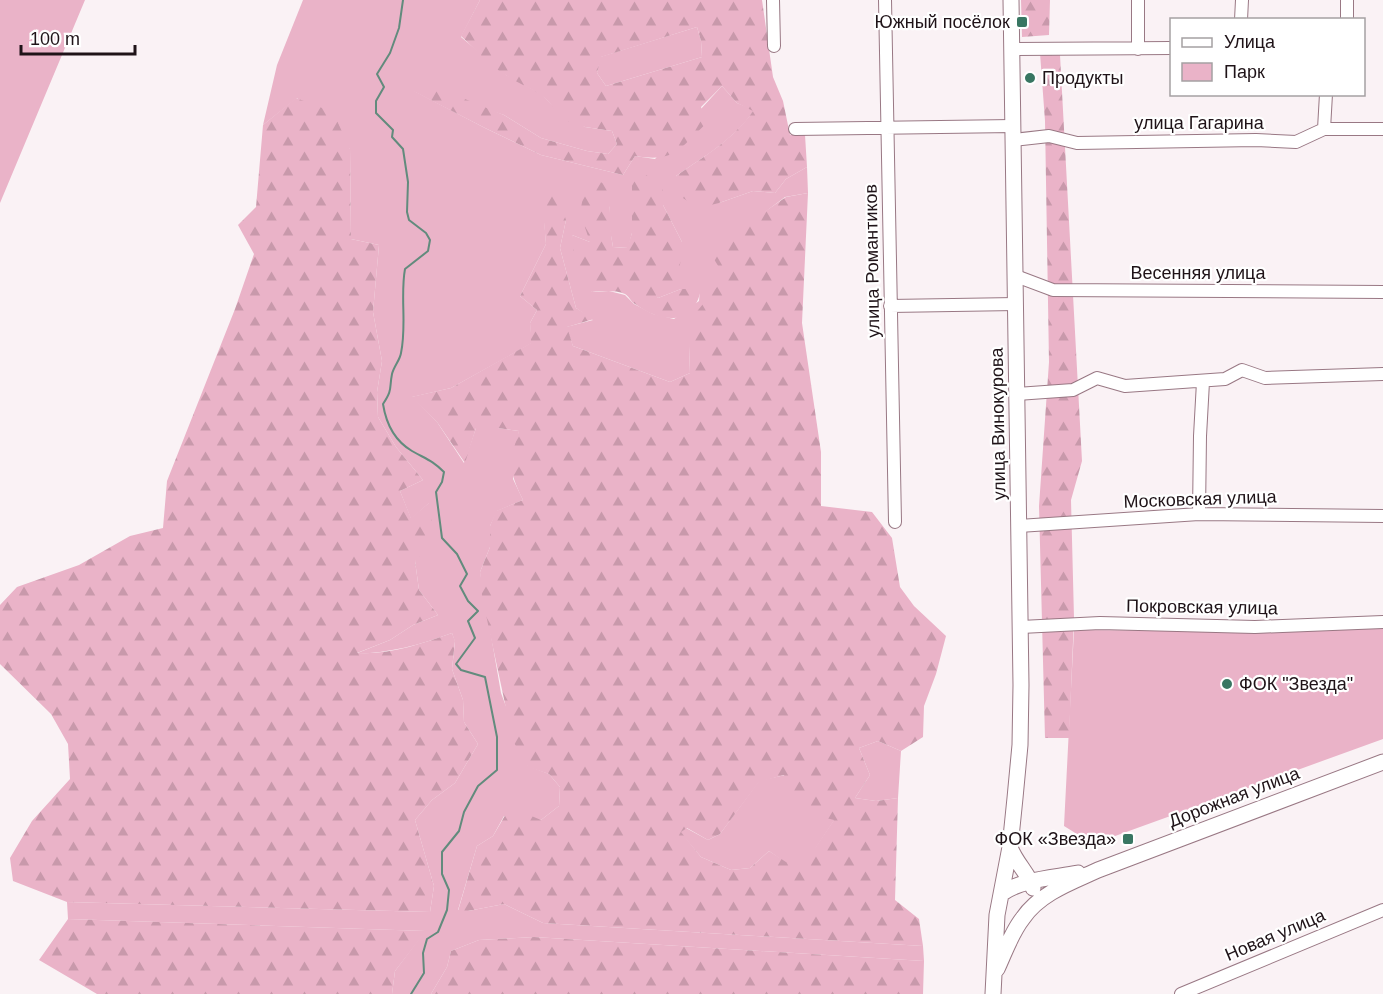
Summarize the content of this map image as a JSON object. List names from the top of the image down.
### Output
{
  "streets": {
    "main road": ["улица Винокурова", "Дорожная улица"],
    "street": [
      "улица Гагарина",
      "улица Романтиков",
      "Весенняя улица",
      "Московская улица",
      "Покровская улица",
      "Новая улица"
    ]
  },
  "crossings": [
    ["улица Гагарина", "улица Романтиков"],
    ["улица Гагарина", "улица Винокурова"],
    ["Весенняя улица", "улица Винокурова"],
    ["улица Винокурова", "Московская улица"],
    ["улица Винокурова", "Покровская улица"]
  ],
  "places": {
    "transit": ["Южный посёлок", "ФОК «Звезда»"],
    "other": ["Продукты", "ФОК \"Звезда\""]
  },
  "legend": ["Улица", "Парк"],
  "scale_bar": "100 m"
}
